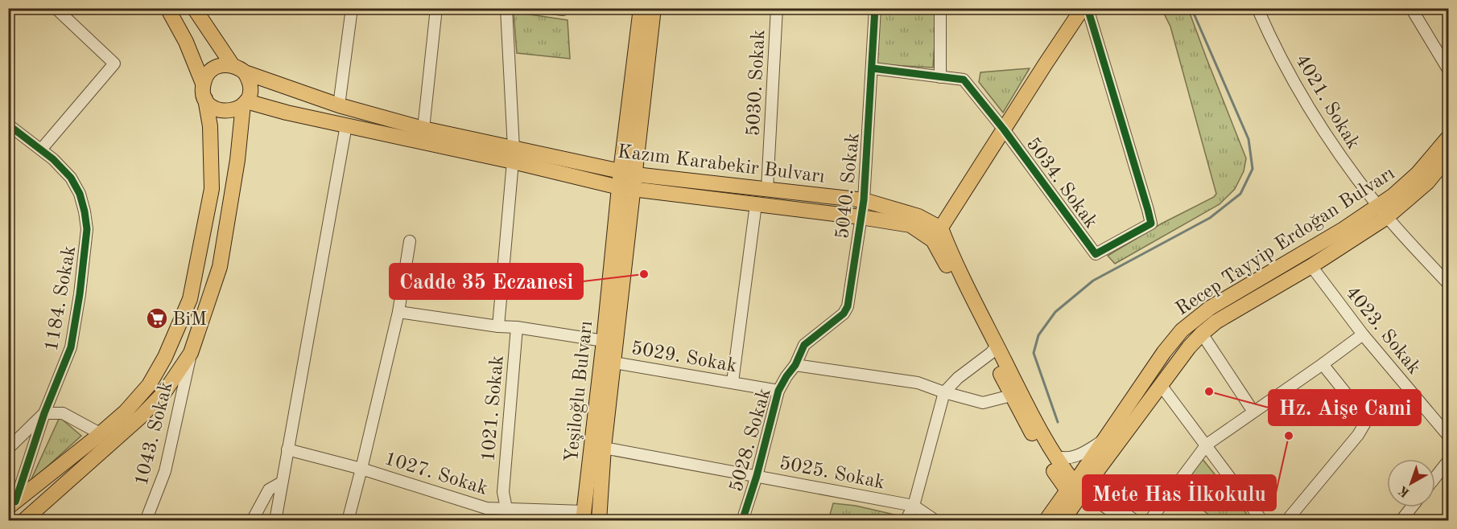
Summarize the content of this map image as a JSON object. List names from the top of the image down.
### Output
{
  "streets": {
    "main road": ["Kazım Karabekir Bulvarı", "Recep Tayyip Erdoğan Bulvarı", "Yeşiloğlu Bulvarı"],
    "street": [
      "5030. Sokak",
      "4021. Sokak",
      "5034. Sokak",
      "5040. Sokak",
      "1184. Sokak",
      "4023. Sokak",
      "5029. Sokak",
      "1021. Sokak",
      "1043. Sokak",
      "5028. Sokak",
      "5025. Sokak",
      "1027. Sokak"
    ]
  },
  "crossings": [
    ["5030. Sokak", "Kazım Karabekir Bulvarı"],
    ["4021. Sokak", "Recep Tayyip Erdoğan Bulvarı"],
    ["Kazım Karabekir Bulvarı", "5040. Sokak"],
    ["Kazım Karabekir Bulvarı", "Yeşiloğlu Bulvarı"],
    ["5034. Sokak", "5040. Sokak"],
    ["5040. Sokak", "5028. Sokak"],
    ["Recep Tayyip Erdoğan Bulvarı", "4023. Sokak"],
    ["5029. Sokak", "Yeşiloğlu Bulvarı"],
    ["5029. Sokak", "5028. Sokak"],
    ["Yeşiloğlu Bulvarı", "5025. Sokak"],
    ["Yeşiloğlu Bulvarı", "1027. Sokak"],
    ["1021. Sokak", "1027. Sokak"],
    ["5028. Sokak", "5025. Sokak"]
  ],
  "places": {
    "other": ["Cadde 35 Eczanesi", "Hz. Aişe Cami", "Mete Has İlkokulu"],
    "supermarket": ["BiM"]
  },
  "north": "bottom left"
}
